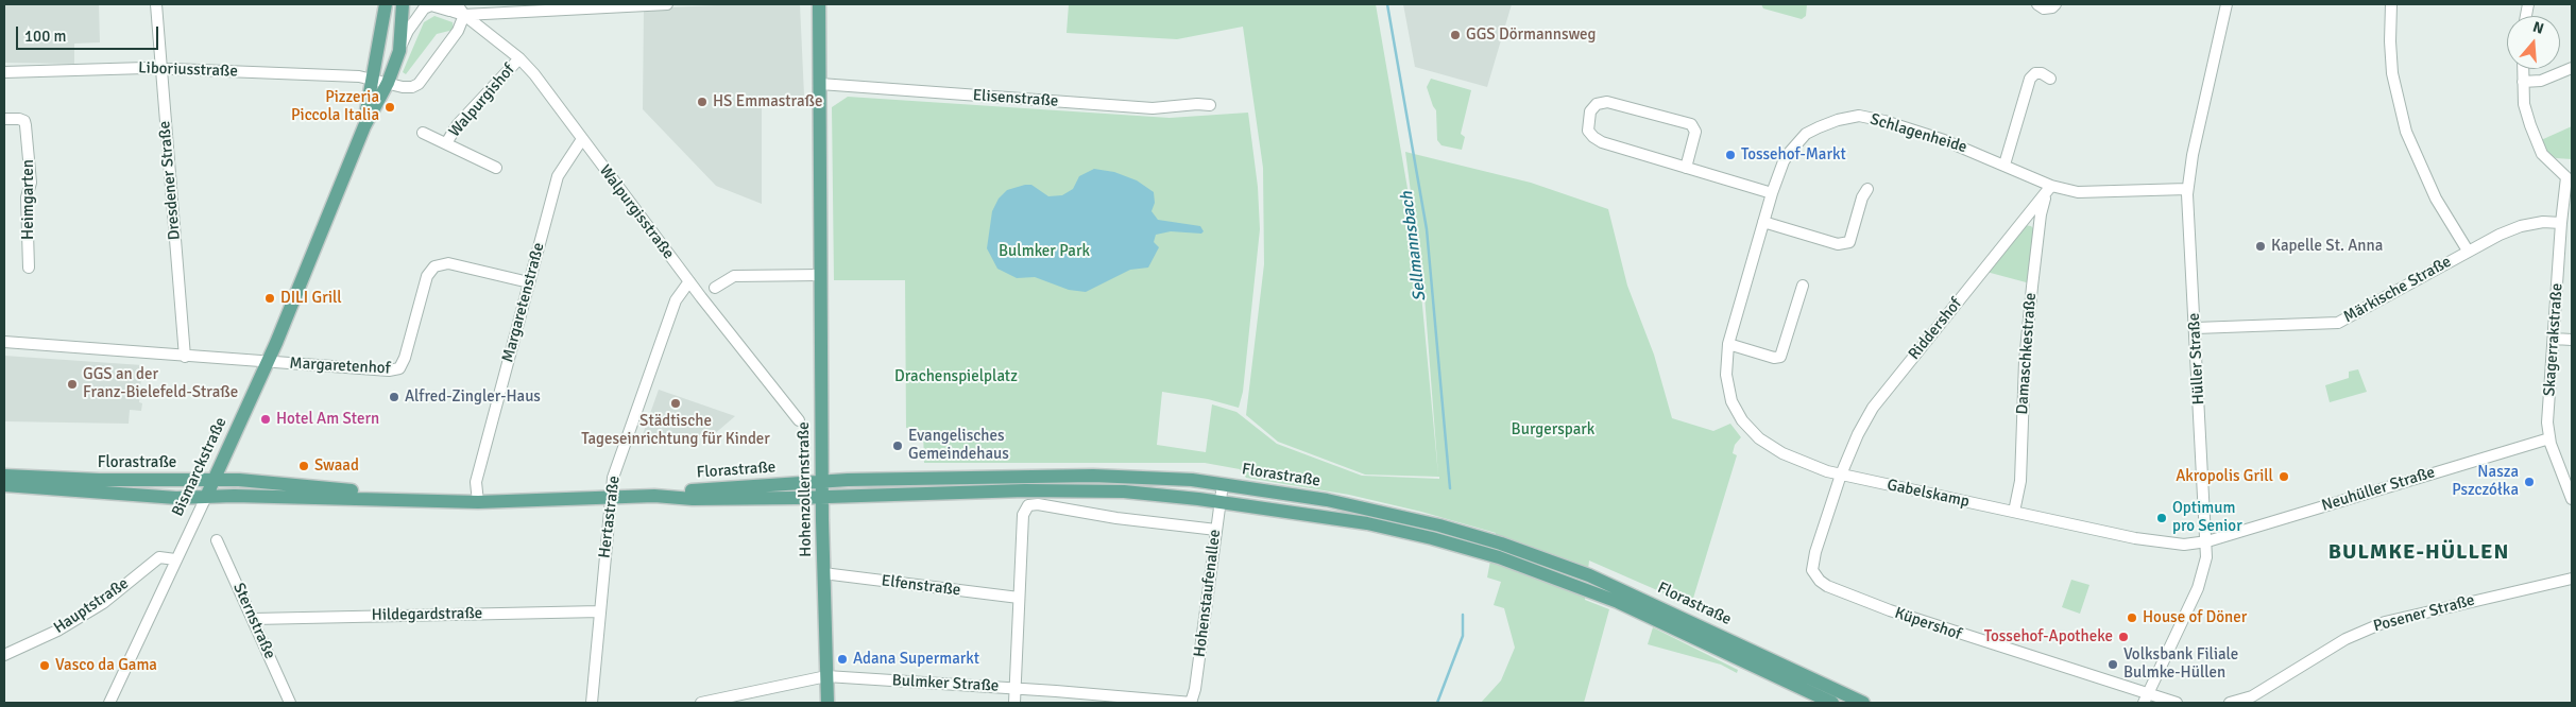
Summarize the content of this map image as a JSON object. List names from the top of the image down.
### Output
{
  "streets": {
    "main road": ["Florastraße", "Bismarckstraße", "Hohenzollernstraße"],
    "street": [
      "Liboriusstraße",
      "Elisenstraße",
      "Walpurgishof",
      "Schlagenheide",
      "Dresdener Straße",
      "Heimgarten",
      "Walpurgisstraße",
      "Märkische Straße",
      "Margaretenstraße",
      "Riddershof",
      "Skagerrakstraße",
      "Damaschkestraße",
      "Hüller Straße",
      "Margaretenhof",
      "Neuhüller Straße",
      "Gabelskamp",
      "Hertastraße",
      "Elfenstraße",
      "Hohenstaufenallee",
      "Hauptstraße",
      "Posener Straße",
      "Hildegardstraße",
      "Sternstraße",
      "Küpershof",
      "Bulmker Straße"
    ]
  },
  "crossings": [
    ["Liboriusstraße", "Dresdener Straße"],
    ["Liboriusstraße", "Walpurgisstraße"],
    ["Liboriusstraße", "Bismarckstraße"],
    ["Elisenstraße", "Hohenzollernstraße"],
    ["Walpurgishof", "Walpurgisstraße"],
    ["Schlagenheide", "Riddershof"],
    ["Schlagenheide", "Damaschkestraße"],
    ["Schlagenheide", "Hüller Straße"],
    ["Schlagenheide", "Gabelskamp"],
    ["Walpurgisstraße", "Margaretenstraße"],
    ["Walpurgisstraße", "Hertastraße"],
    ["Märkische Straße", "Skagerrakstraße"],
    ["Märkische Straße", "Hüller Straße"],
    ["Margaretenstraße", "Margaretenhof"],
    ["Margaretenstraße", "Florastraße"],
    ["Riddershof", "Damaschkestraße"],
    ["Riddershof", "Gabelskamp"],
    ["Riddershof", "Küpershof"],
    ["Skagerrakstraße", "Neuhüller Straße"],
    ["Damaschkestraße", "Gabelskamp"],
    ["Hüller Straße", "Neuhüller Straße"],
    ["Hüller Straße", "Gabelskamp"],
    ["Hüller Straße", "Küpershof"],
    ["Margaretenhof", "Bismarckstraße"],
    ["Florastraße", "Bismarckstraße"],
    ["Florastraße", "Hohenzollernstraße"],
    ["Florastraße", "Hertastraße"],
    ["Florastraße", "Hohenstaufenallee"],
    ["Bismarckstraße", "Hauptstraße"],
    ["Hohenzollernstraße", "Elfenstraße"],
    ["Hohenzollernstraße", "Bulmker Straße"],
    ["Neuhüller Straße", "Gabelskamp"],
    ["Gabelskamp", "Küpershof"],
    ["Hertastraße", "Hildegardstraße"],
    ["Hohenstaufenallee", "Bulmker Straße"],
    ["Hildegardstraße", "Sternstraße"]
  ],
  "districts": ["BULMKE-HÜLLEN"],
  "water": ["Sellmannsbach"],
  "parks": ["Bulmker Park", "Drachenspielplatz", "Burgerspark"],
  "places": [
    "GGS Dörmannsweg",
    "HS Emmastraße",
    "Pizzeria Piccola Italia",
    "Tossehof-Markt",
    "Kapelle St. Anna",
    "DILI Grill",
    "GGS an der Franz-Bielefeld-Straße",
    "Alfred-Zingler-Haus",
    "Städtische Tageseinrichtung für Kinder",
    "Hotel Am Stern",
    "Evangelisches Gemeindehaus",
    "Swaad",
    "Akropolis Grill",
    "Nasza Pszczółka",
    "Optimum pro Senior",
    "House of Döner",
    "Tossehof-Apotheke",
    "Adana Supermarkt",
    "Volksbank Filiale Bulmke-Hüllen",
    "Vasco da Gama"
  ],
  "scale_bar": "100 m",
  "north": "top"
}
